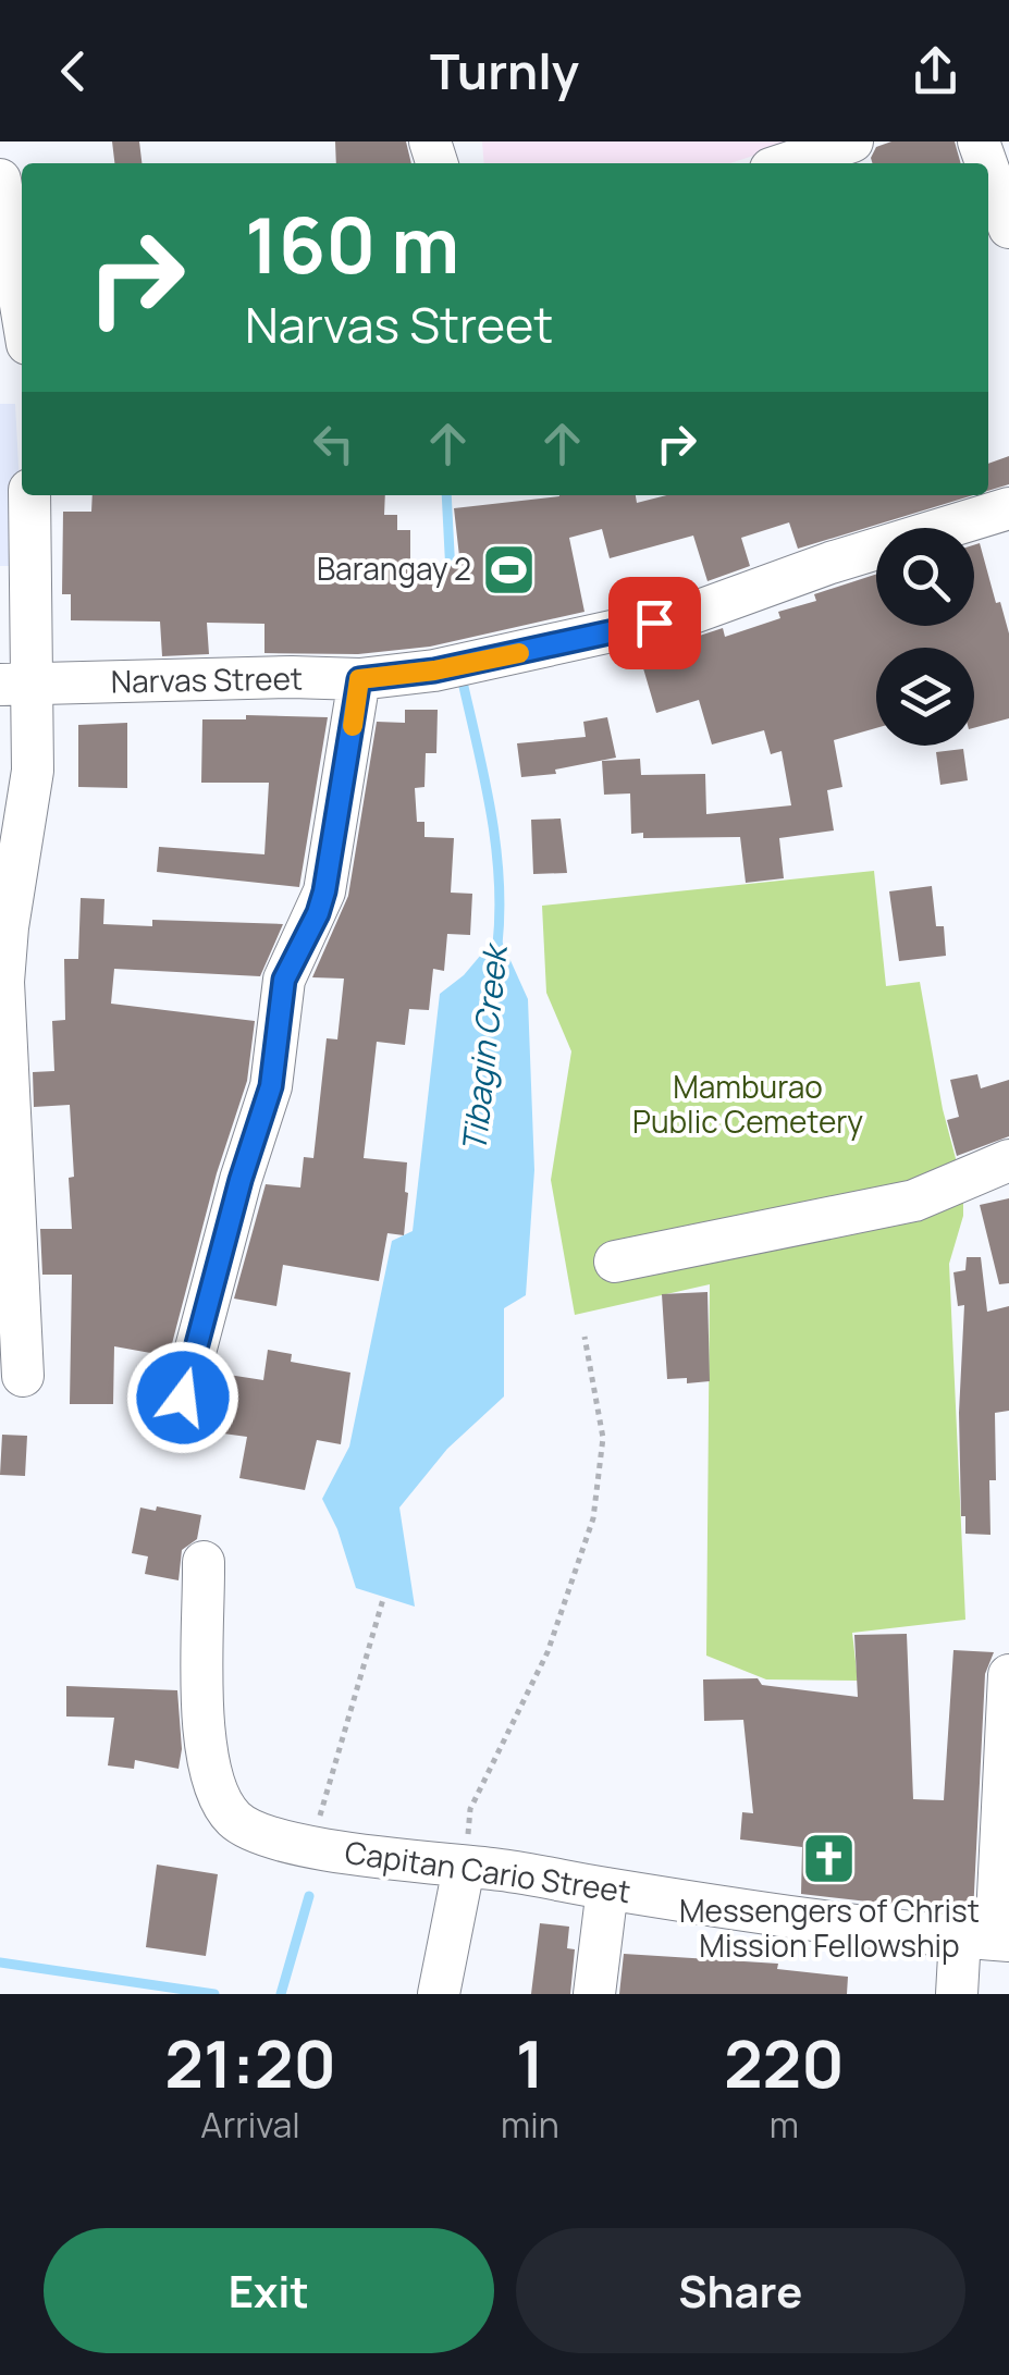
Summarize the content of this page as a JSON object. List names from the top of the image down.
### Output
{
  "streets": {
    "street": ["Narvas Street", "Capitan Cario Street"]
  },
  "water": ["Tibagin Creek"],
  "parks": ["Mamburao Public Cemetery"],
  "places": {
    "sports": ["Barangay 2"],
    "church": ["Messengers of Christ Mission Fellowship"]
  },
  "page": {
    "header": "Turnly",
    "turn": ["160 m", "Narvas Street"],
    "eta": [
      "21:20",
      "Arrival",
      "1",
      "min",
      "220",
      "m"
    ],
    "buttons": ["Exit", "Share"]
  }
}
